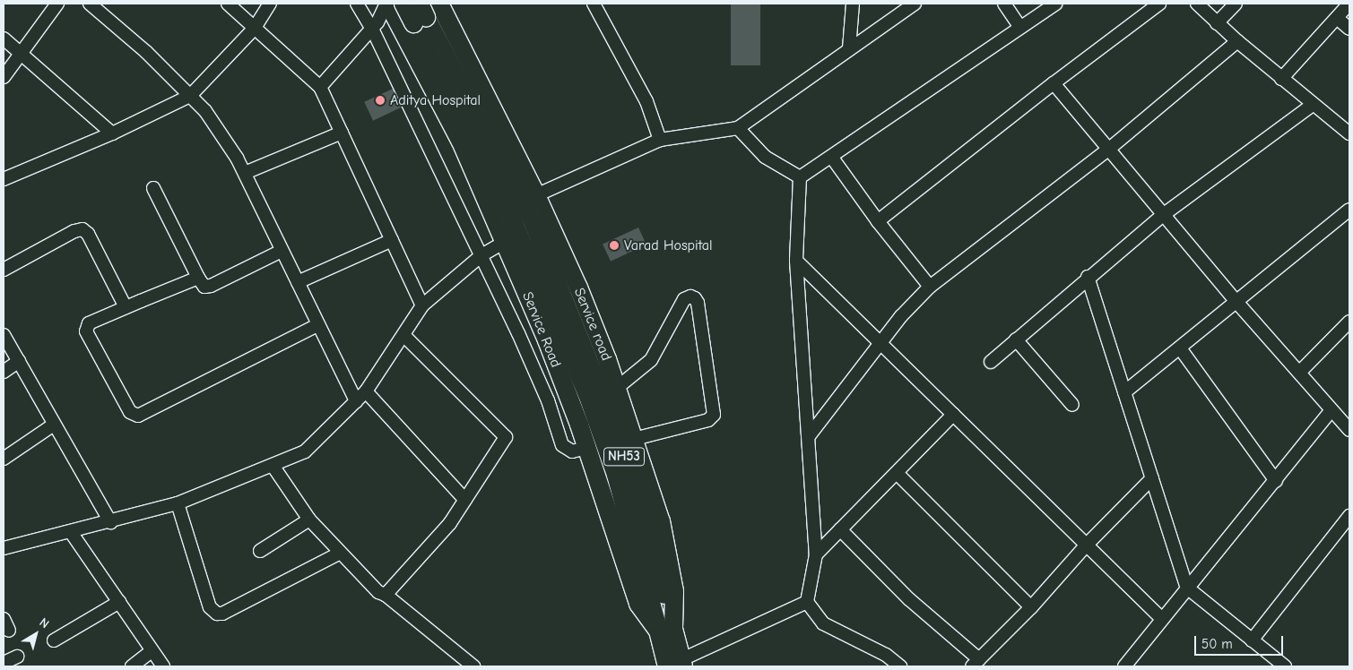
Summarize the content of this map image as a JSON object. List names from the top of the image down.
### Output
{
  "streets": {
    "highway": ["Service road", "Service Road", "NH53"]
  },
  "crossings": [
    ["Service road", "Service Road"],
    ["Service road", "NH53"],
    ["Service Road", "NH53"]
  ],
  "places": ["Aditya Hospital", "Varad Hospital"],
  "scale_bar": "50 m",
  "north": "top right"
}
